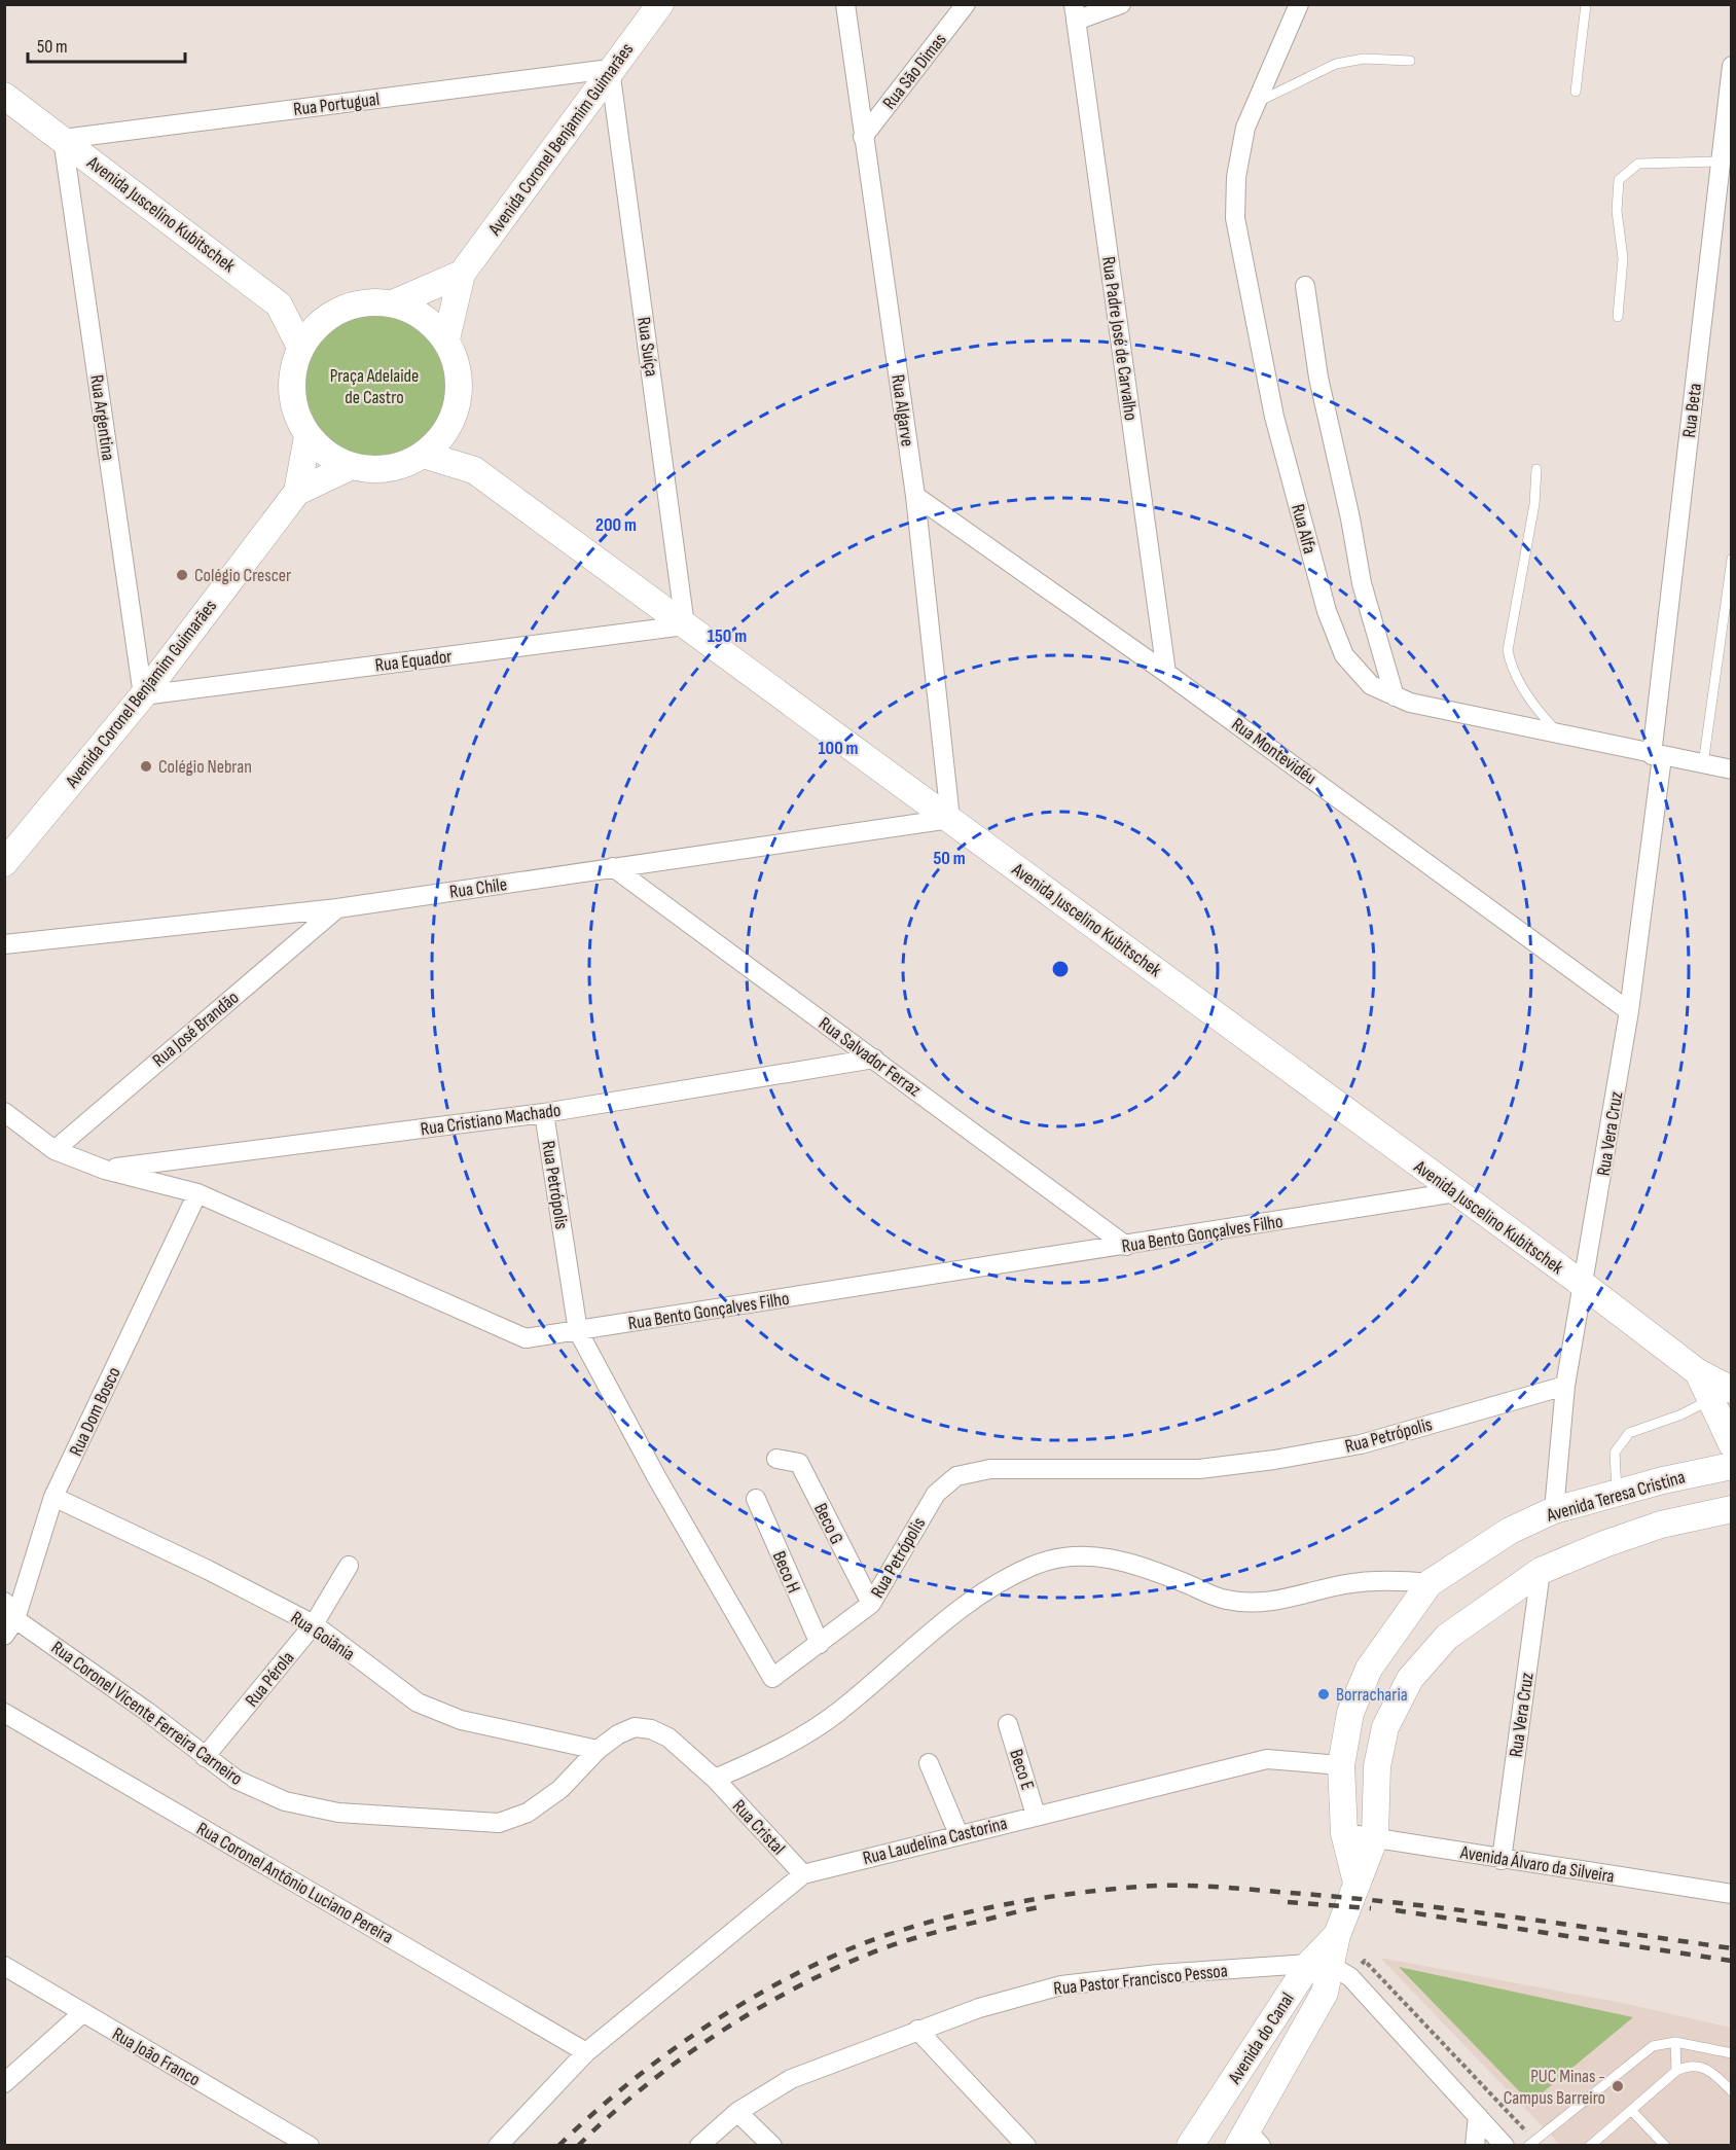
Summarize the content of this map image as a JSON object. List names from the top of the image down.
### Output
{
  "streets": {
    "street": [
      "Rua São Dimas",
      "Rua Portugual",
      "Avenida Coronel Benjamim Guimarães",
      "Avenida Juscelino Kubitschek",
      "Rua Padre José de Carvalho",
      "Rua Suíça",
      "Rua Algarve",
      "Rua Beta",
      "Rua Argentina",
      "Rua Alfa",
      "Rua Equador",
      "Rua Montevidéu",
      "Rua Chile",
      "Rua José Brandão",
      "Rua Salvador Ferraz",
      "Rua Cristiano Machado",
      "Rua Vera Cruz",
      "Rua Petrópolis",
      "Rua Bento Gonçalves Filho",
      "Rua Dom Bosco",
      "Avenida Teresa Cristina",
      "Beco G",
      "Beco H",
      "Rua Goiânia",
      "Rua Pérola",
      "Rua Coronel Vicente Ferreira Carneiro",
      "Beco E",
      "Rua Cristal",
      "Rua Laudelina Castorina",
      "Avenida Álvaro da Silveira",
      "Rua Coronel Antônio Luciano Pereira",
      "Rua Pastor Francisco Pessoa",
      "Avenida do Canal",
      "Rua João Franco"
    ]
  },
  "crossings": [
    ["Rua São Dimas", "Rua Algarve"],
    ["Rua Portugual", "Avenida Coronel Benjamim Guimarães"],
    ["Rua Portugual", "Avenida Juscelino Kubitschek"],
    ["Rua Portugual", "Rua Suíça"],
    ["Rua Portugual", "Rua Argentina"],
    ["Avenida Coronel Benjamim Guimarães", "Avenida Juscelino Kubitschek"],
    ["Avenida Coronel Benjamim Guimarães", "Rua Suíça"],
    ["Avenida Coronel Benjamim Guimarães", "Rua Argentina"],
    ["Avenida Coronel Benjamim Guimarães", "Rua Equador"],
    ["Avenida Juscelino Kubitschek", "Rua Suíça"],
    ["Avenida Juscelino Kubitschek", "Rua Algarve"],
    ["Avenida Juscelino Kubitschek", "Rua Argentina"],
    ["Avenida Juscelino Kubitschek", "Rua Equador"],
    ["Avenida Juscelino Kubitschek", "Rua Chile"],
    ["Avenida Juscelino Kubitschek", "Rua Vera Cruz"],
    ["Avenida Juscelino Kubitschek", "Rua Bento Gonçalves Filho"],
    ["Rua Padre José de Carvalho", "Rua Montevidéu"],
    ["Rua Suíça", "Rua Equador"],
    ["Rua Algarve", "Rua Montevidéu"],
    ["Rua Algarve", "Rua Chile"],
    ["Rua Beta", "Rua Alfa"],
    ["Rua Beta", "Rua Vera Cruz"],
    ["Rua Argentina", "Rua Equador"],
    ["Rua Alfa", "Rua Vera Cruz"],
    ["Rua Montevidéu", "Rua Vera Cruz"],
    ["Rua Chile", "Rua José Brandão"],
    ["Rua Chile", "Rua Salvador Ferraz"],
    ["Rua José Brandão", "Rua Bento Gonçalves Filho"],
    ["Rua Salvador Ferraz", "Rua Cristiano Machado"],
    ["Rua Salvador Ferraz", "Rua Bento Gonçalves Filho"],
    ["Rua Cristiano Machado", "Rua Petrópolis"],
    ["Rua Cristiano Machado", "Rua Bento Gonçalves Filho"],
    ["Rua Vera Cruz", "Rua Petrópolis"],
    ["Rua Vera Cruz", "Avenida Teresa Cristina"],
    ["Rua Vera Cruz", "Avenida Álvaro da Silveira"],
    ["Rua Petrópolis", "Rua Bento Gonçalves Filho"],
    ["Rua Petrópolis", "Beco G"],
    ["Rua Petrópolis", "Beco H"],
    ["Rua Bento Gonçalves Filho", "Rua Dom Bosco"],
    ["Rua Dom Bosco", "Rua Goiânia"],
    ["Rua Dom Bosco", "Rua Coronel Vicente Ferreira Carneiro"],
    ["Avenida Teresa Cristina", "Rua Laudelina Castorina"],
    ["Avenida Teresa Cristina", "Avenida Álvaro da Silveira"],
    ["Avenida Teresa Cristina", "Avenida do Canal"],
    ["Rua Goiânia", "Rua Pérola"],
    ["Rua Goiânia", "Rua Coronel Vicente Ferreira Carneiro"],
    ["Rua Pérola", "Rua Coronel Vicente Ferreira Carneiro"],
    ["Rua Coronel Vicente Ferreira Carneiro", "Rua Cristal"],
    ["Beco E", "Rua Laudelina Castorina"],
    ["Rua Cristal", "Rua Laudelina Castorina"],
    ["Rua Laudelina Castorina", "Rua Coronel Antônio Luciano Pereira"],
    ["Rua Pastor Francisco Pessoa", "Avenida do Canal"]
  ],
  "parks": ["Praça Adelaide de Castro"],
  "places": [
    "Colégio Crescer",
    "Colégio Nebran",
    "Borracharia",
    "PUC Minas - Campus Barreiro"
  ],
  "scale_bar": "50 m",
  "rings": [
    "200 m",
    "150 m",
    "100 m",
    "50 m"
  ]
}
